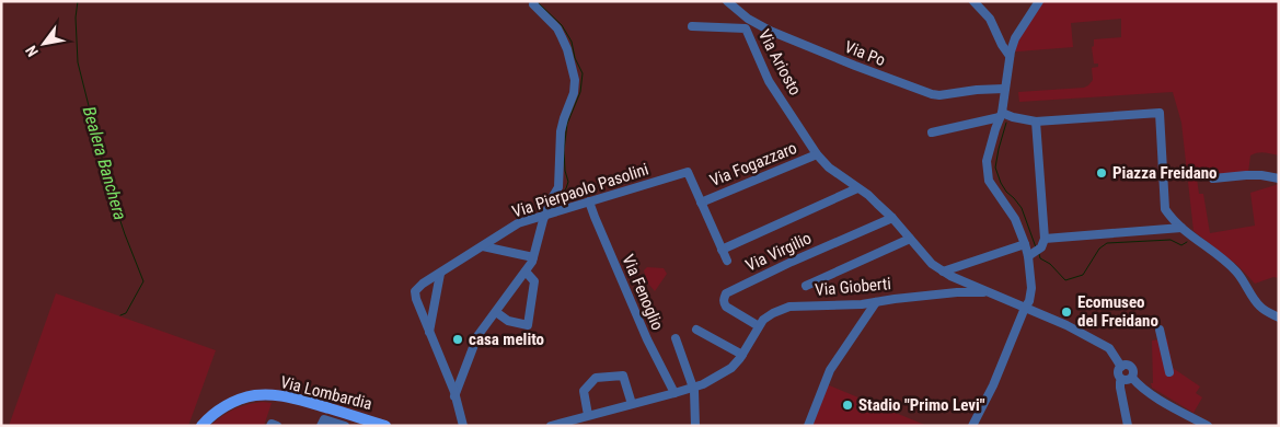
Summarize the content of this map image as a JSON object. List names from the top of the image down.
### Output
{
  "streets": {
    "main road": ["Via Lombardia"],
    "street": [
      "Via Po",
      "Via Ariosto",
      "Via Fogazzaro",
      "Via Pierpaolo Pasolini",
      "Via Virgilio",
      "Via Gioberti",
      "Via Fenoglio"
    ]
  },
  "crossings": [
    ["Via Ariosto", "Via Fogazzaro"],
    ["Via Fogazzaro", "Via Pierpaolo Pasolini"],
    ["Via Pierpaolo Pasolini", "Via Fenoglio"],
    ["Via Virgilio", "Via Gioberti"],
    ["Via Gioberti", "Via Fenoglio"]
  ],
  "water": ["Bealera Banchera"],
  "places": [
    "Piazza Freidano",
    "Ecomuseo del Freidano",
    "casa melito",
    "Stadio \"Primo Levi\""
  ],
  "north": "bottom left"
}
